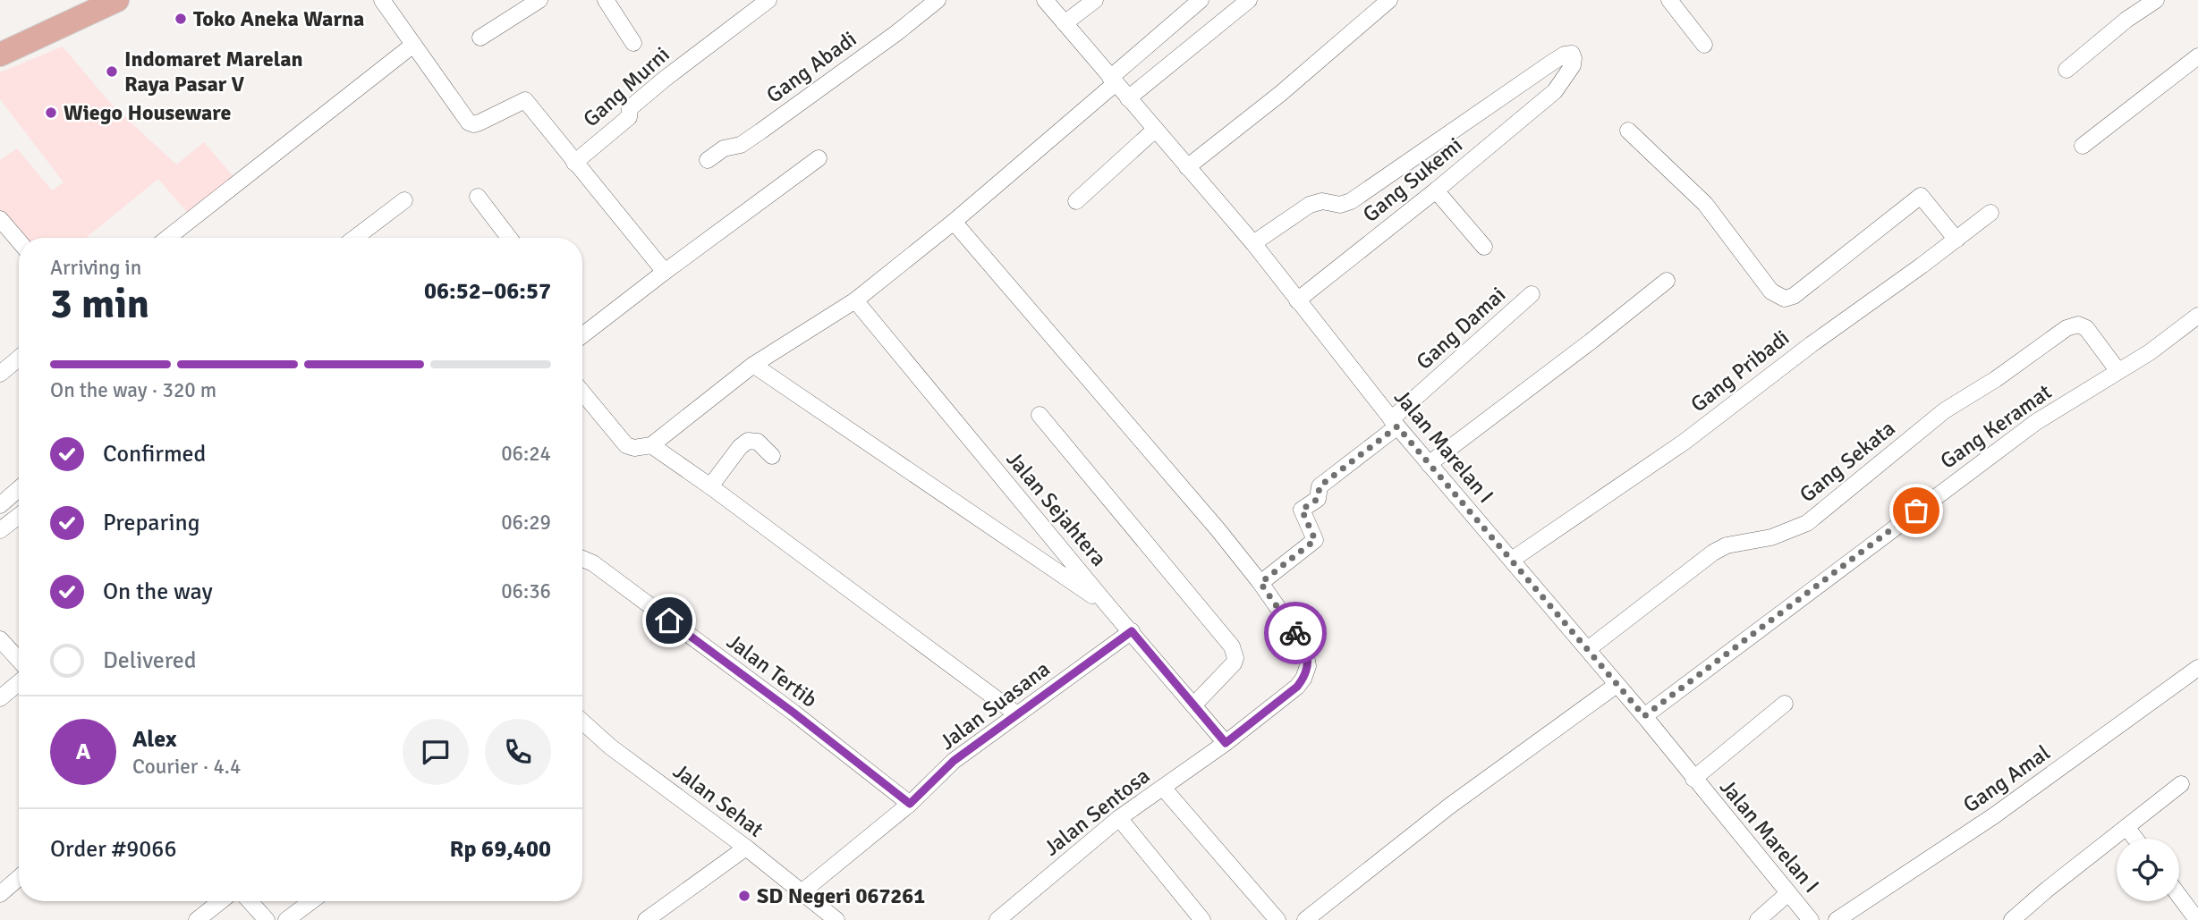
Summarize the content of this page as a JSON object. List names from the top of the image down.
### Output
{
  "streets": {
    "street": [
      "Gang Abadi",
      "Gang Murni",
      "Gang Sukemi",
      "Gang Damai",
      "Gang Pribadi",
      "Gang Keramat",
      "Jalan Marelan I",
      "Gang Sekata",
      "Jalan Sejahtera",
      "Jalan Tertib",
      "Jalan Suasana",
      "Gang Amal",
      "Jalan Sehat",
      "Jalan Sentosa"
    ]
  },
  "crossings": [
    ["Gang Sukemi", "Jalan Marelan I"],
    ["Gang Damai", "Jalan Marelan I"],
    ["Gang Damai", "Jalan Sentosa"],
    ["Gang Pribadi", "Jalan Marelan I"],
    ["Gang Keramat", "Jalan Marelan I"],
    ["Gang Keramat", "Gang Sekata"],
    ["Jalan Marelan I", "Gang Sekata"],
    ["Jalan Sejahtera", "Jalan Suasana"],
    ["Jalan Sejahtera", "Jalan Sentosa"],
    ["Jalan Tertib", "Jalan Suasana"],
    ["Jalan Suasana", "Jalan Sehat"]
  ],
  "places": [
    "Toko Aneka Warna",
    "Indomaret Marelan Raya Pasar V",
    "Wiego Houseware",
    "SD Negeri 067261"
  ],
  "page": {
    "heading": ["3 min", "Arriving in", "06:52–06:57"],
    "panel": [
      "Alex",
      "Courier · 4.4",
      "Order #9066",
      "Rp 69,400"
    ],
    "bar": "On the way · 320 m",
    "list": [
      ["Confirmed", "06:24"],
      ["Preparing", "06:29"],
      ["On the way", "06:36"],
      "Delivered"
    ],
    "round": "A"
  }
}
